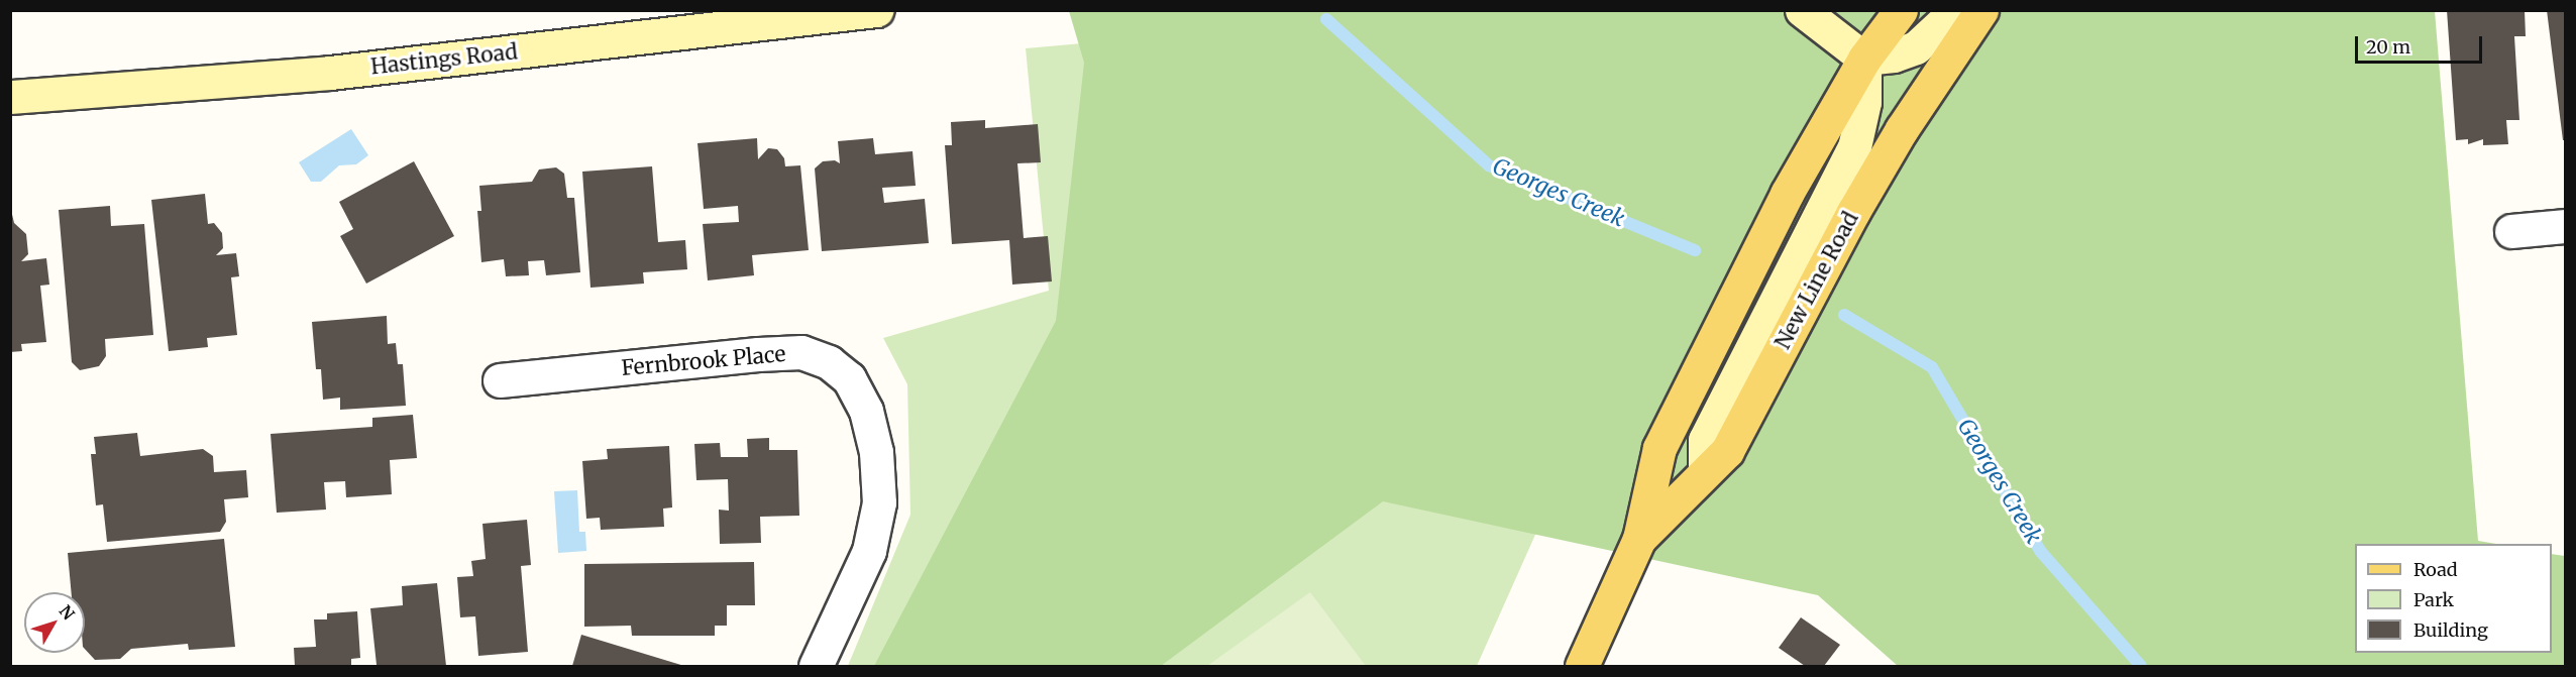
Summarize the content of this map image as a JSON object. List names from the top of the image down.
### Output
{
  "streets": {
    "main road": ["Hastings Road", "New Line Road"],
    "street": ["Fernbrook Place"]
  },
  "water": ["Georges Creek"],
  "legend": ["Road", "Park", "Building"],
  "scale_bar": "20 m",
  "north": "top right"
}
